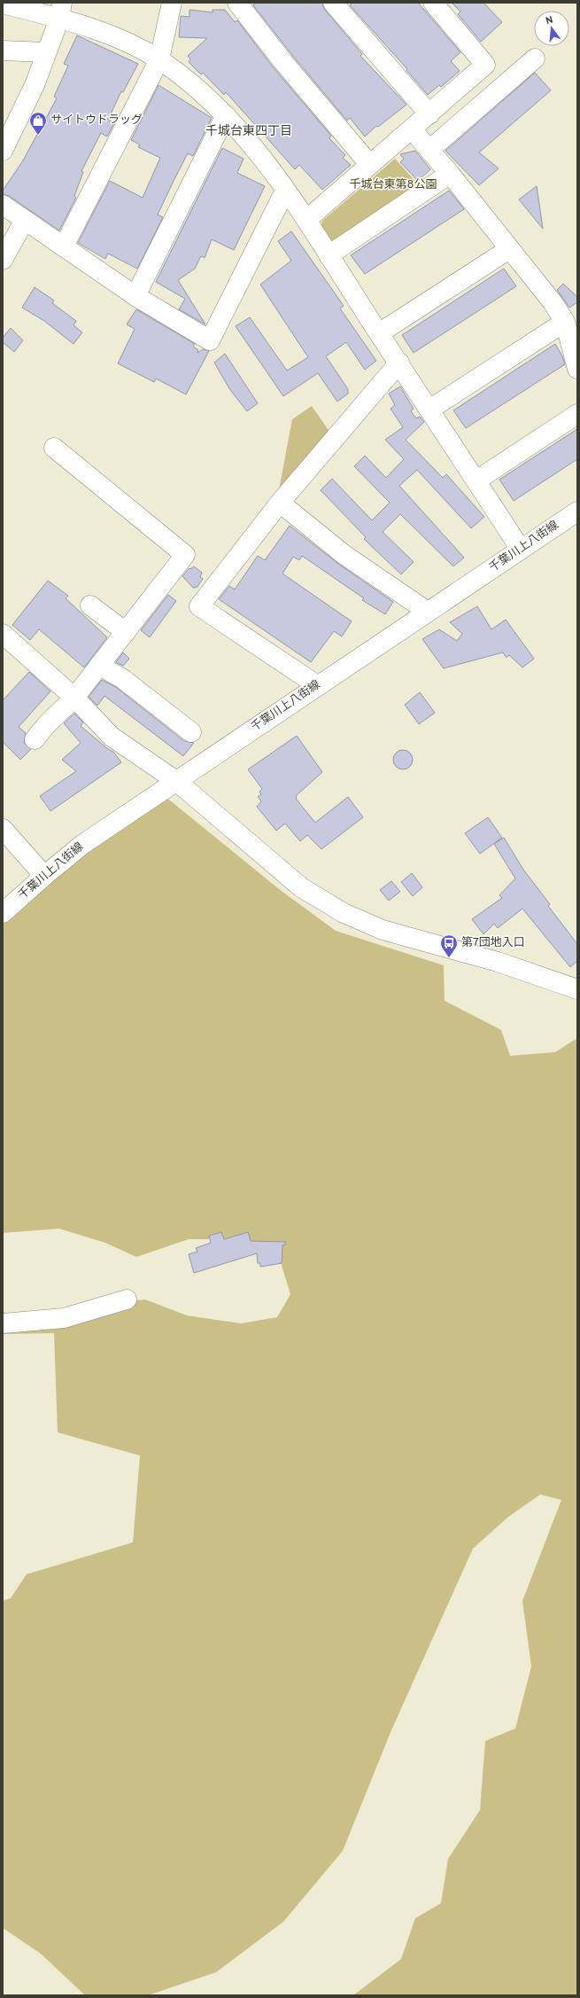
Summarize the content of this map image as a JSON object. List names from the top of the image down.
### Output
{
  "streets": {
    "street": ["千葉川上八街線"]
  },
  "districts": ["千城台東四丁目"],
  "parks": ["千城台東第8公園"],
  "places": {
    "shop": ["サイトウドラッグ"],
    "bus stop": ["第7団地入口"]
  },
  "north": "top"
}
